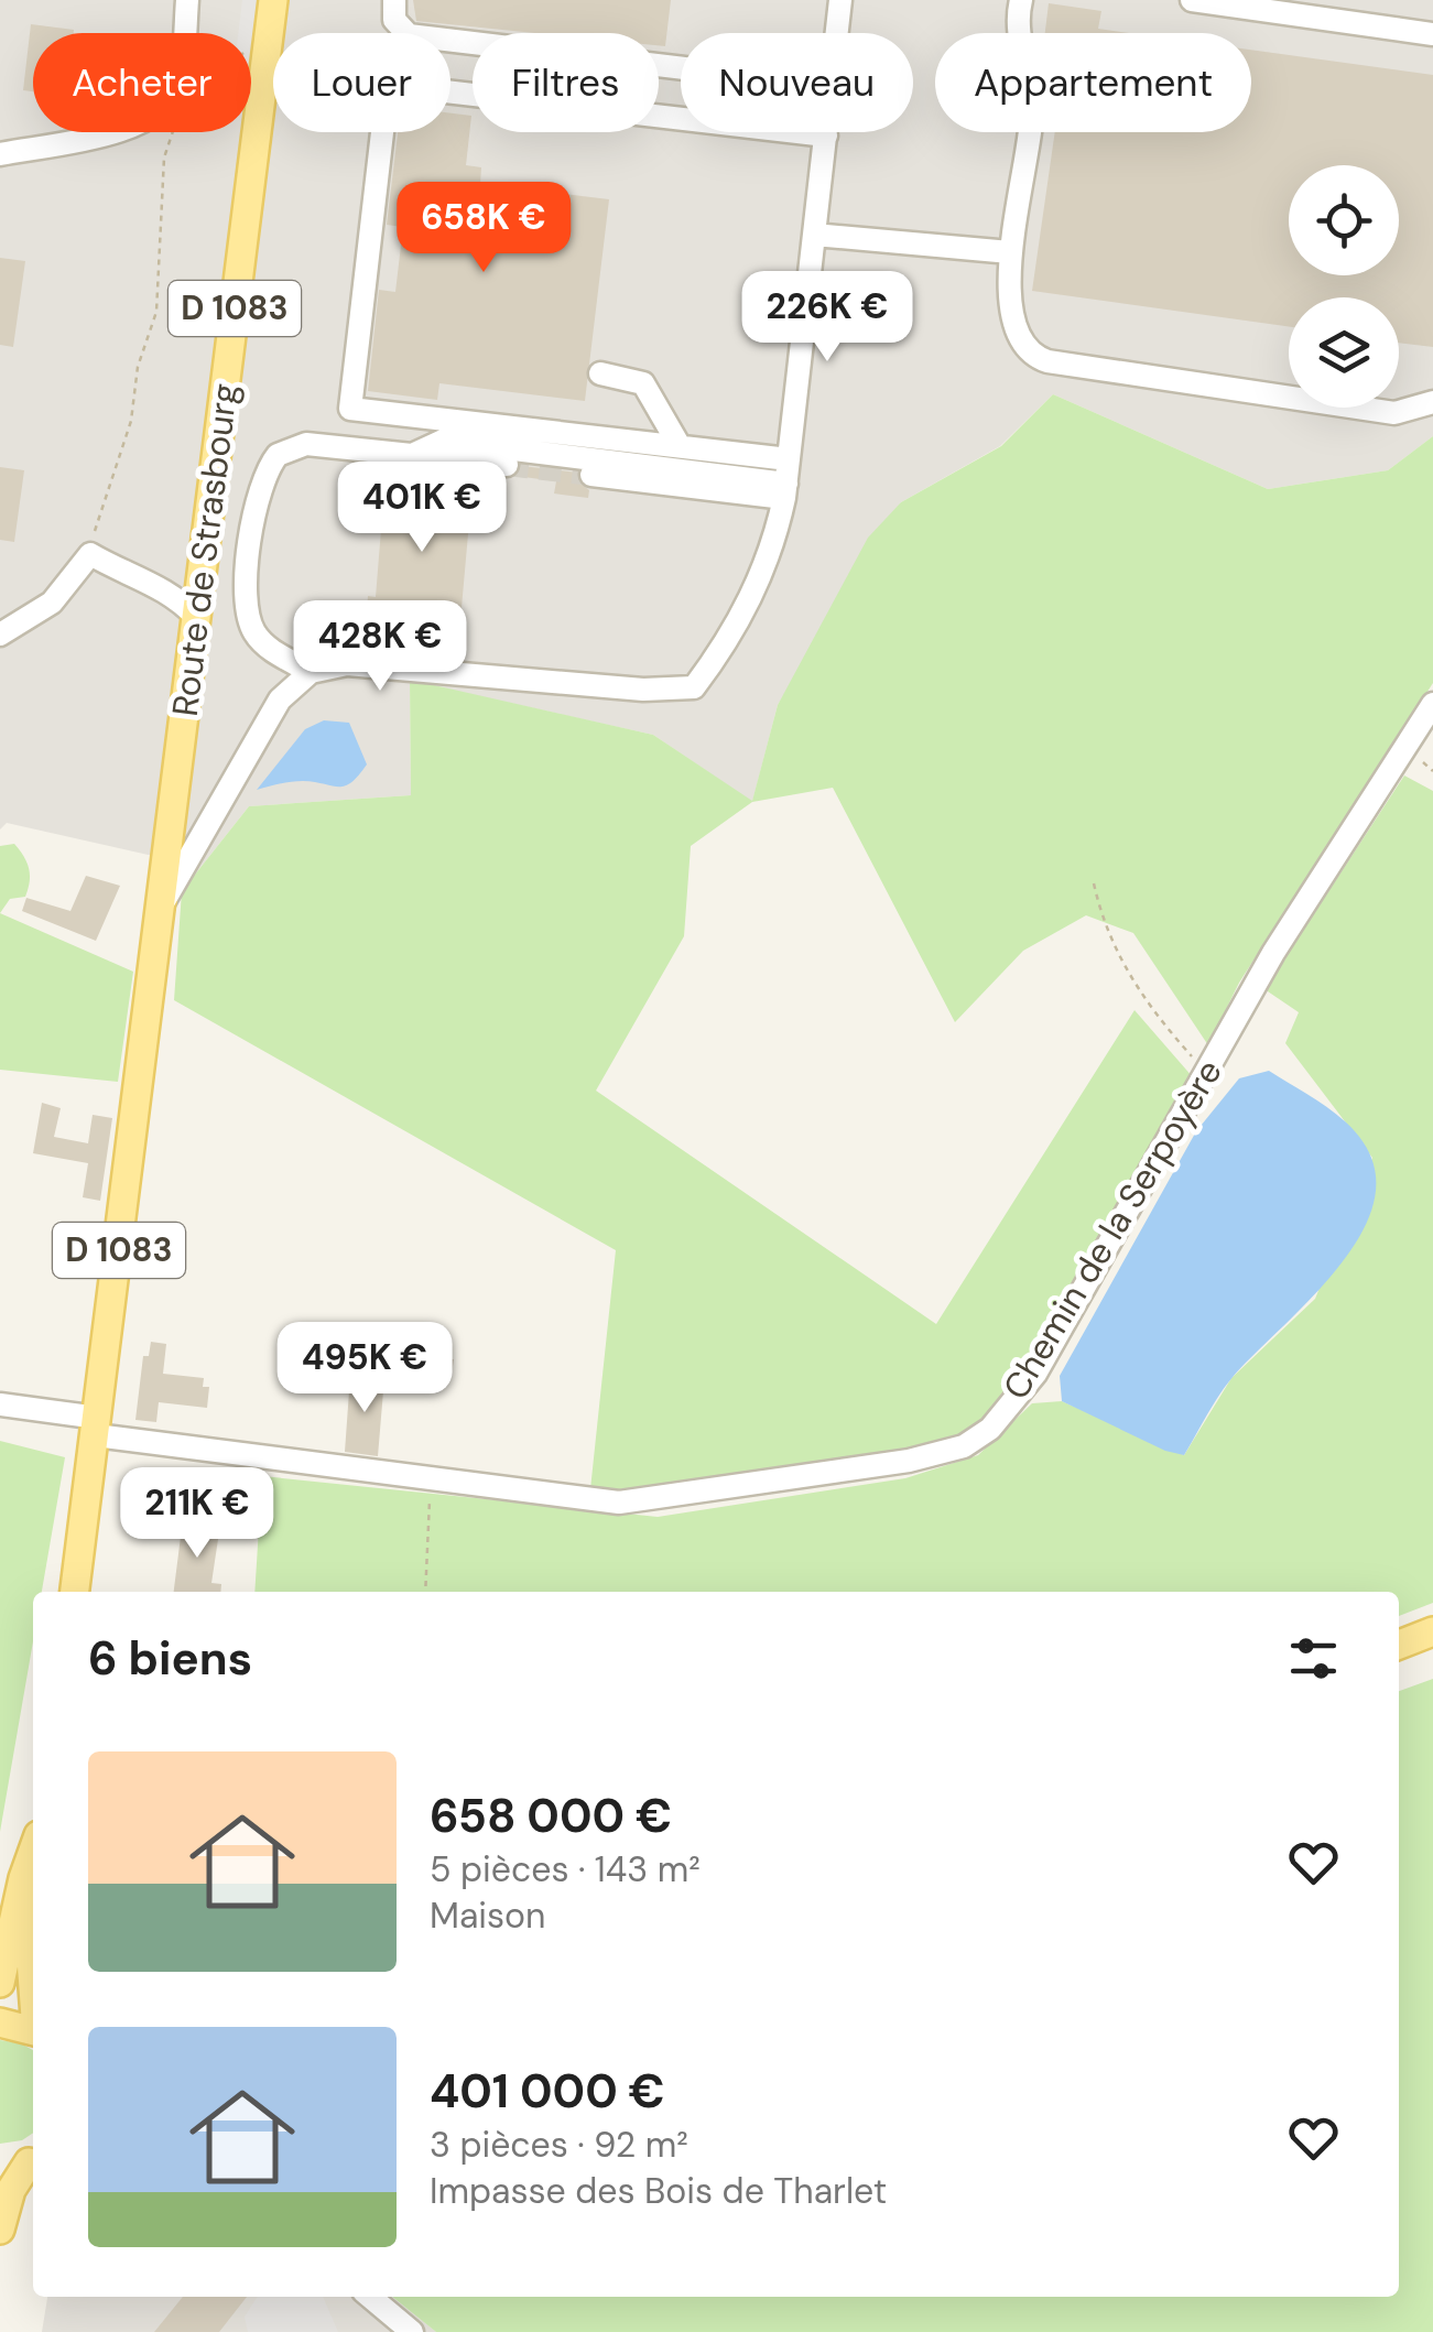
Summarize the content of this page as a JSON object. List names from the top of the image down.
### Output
{
  "streets": {
    "main road": ["D 1083", "Route de Strasbourg"],
    "street": ["Chemin de la Serpoyère"]
  },
  "crossings": [
    ["D 1083", "Route de Strasbourg"],
    ["D 1083", "Chemin de la Serpoyère"]
  ],
  "page": {
    "chip": [
      "Acheter",
      "Louer",
      "Filtres",
      "Nouveau",
      "Appartement"
    ],
    "price": [
      "658K €",
      "226K €",
      "401K €",
      "428K €",
      "495K €",
      "211K €"
    ],
    "heading": "6 biens",
    "list": [
      {
        "name": "658 000 €",
        "note": "5 pièces · 143 m² · Maison"
      },
      {
        "name": "401 000 €",
        "note": "3 pièces · 92 m² · Impasse des Bois de Tharlet"
      }
    ]
  }
}
